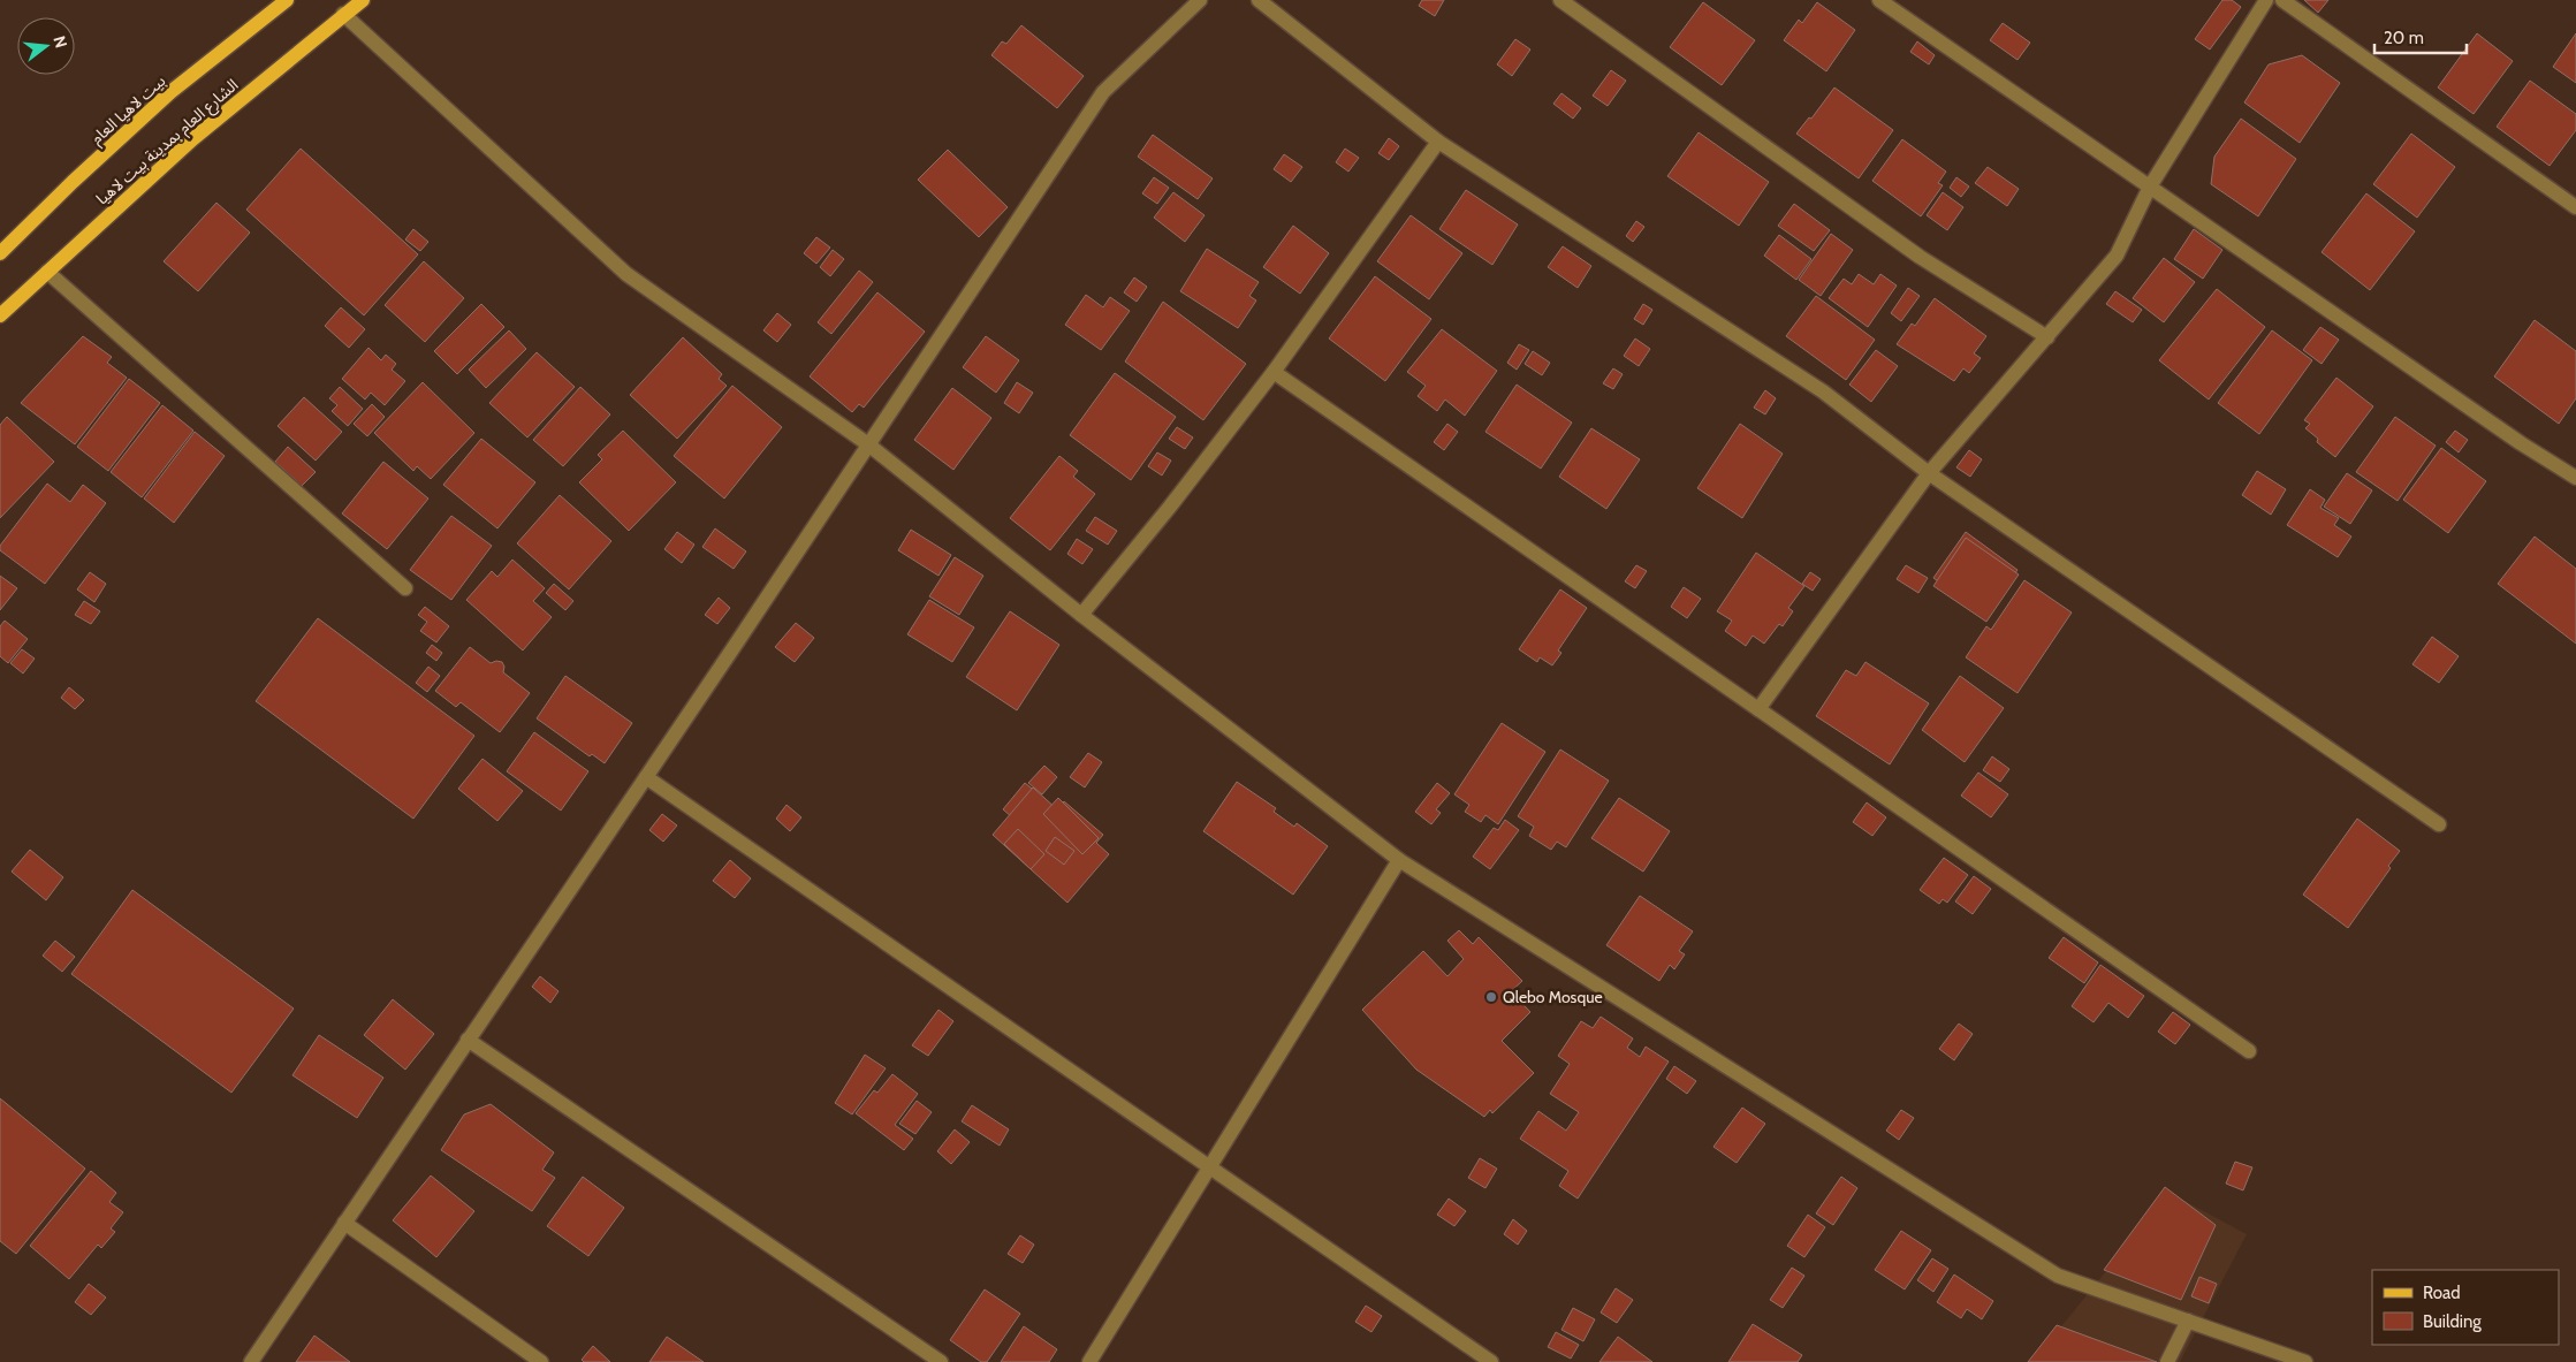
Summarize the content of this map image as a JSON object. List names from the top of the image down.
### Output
{
  "streets": {
    "main road": ["بيت لاهيا العام", "الشارع العام بمدينة بيت لاهيا"]
  },
  "places": ["Qlebo Mosque"],
  "legend": ["Road", "Building"],
  "scale_bar": "20 m",
  "north": "right"
}
